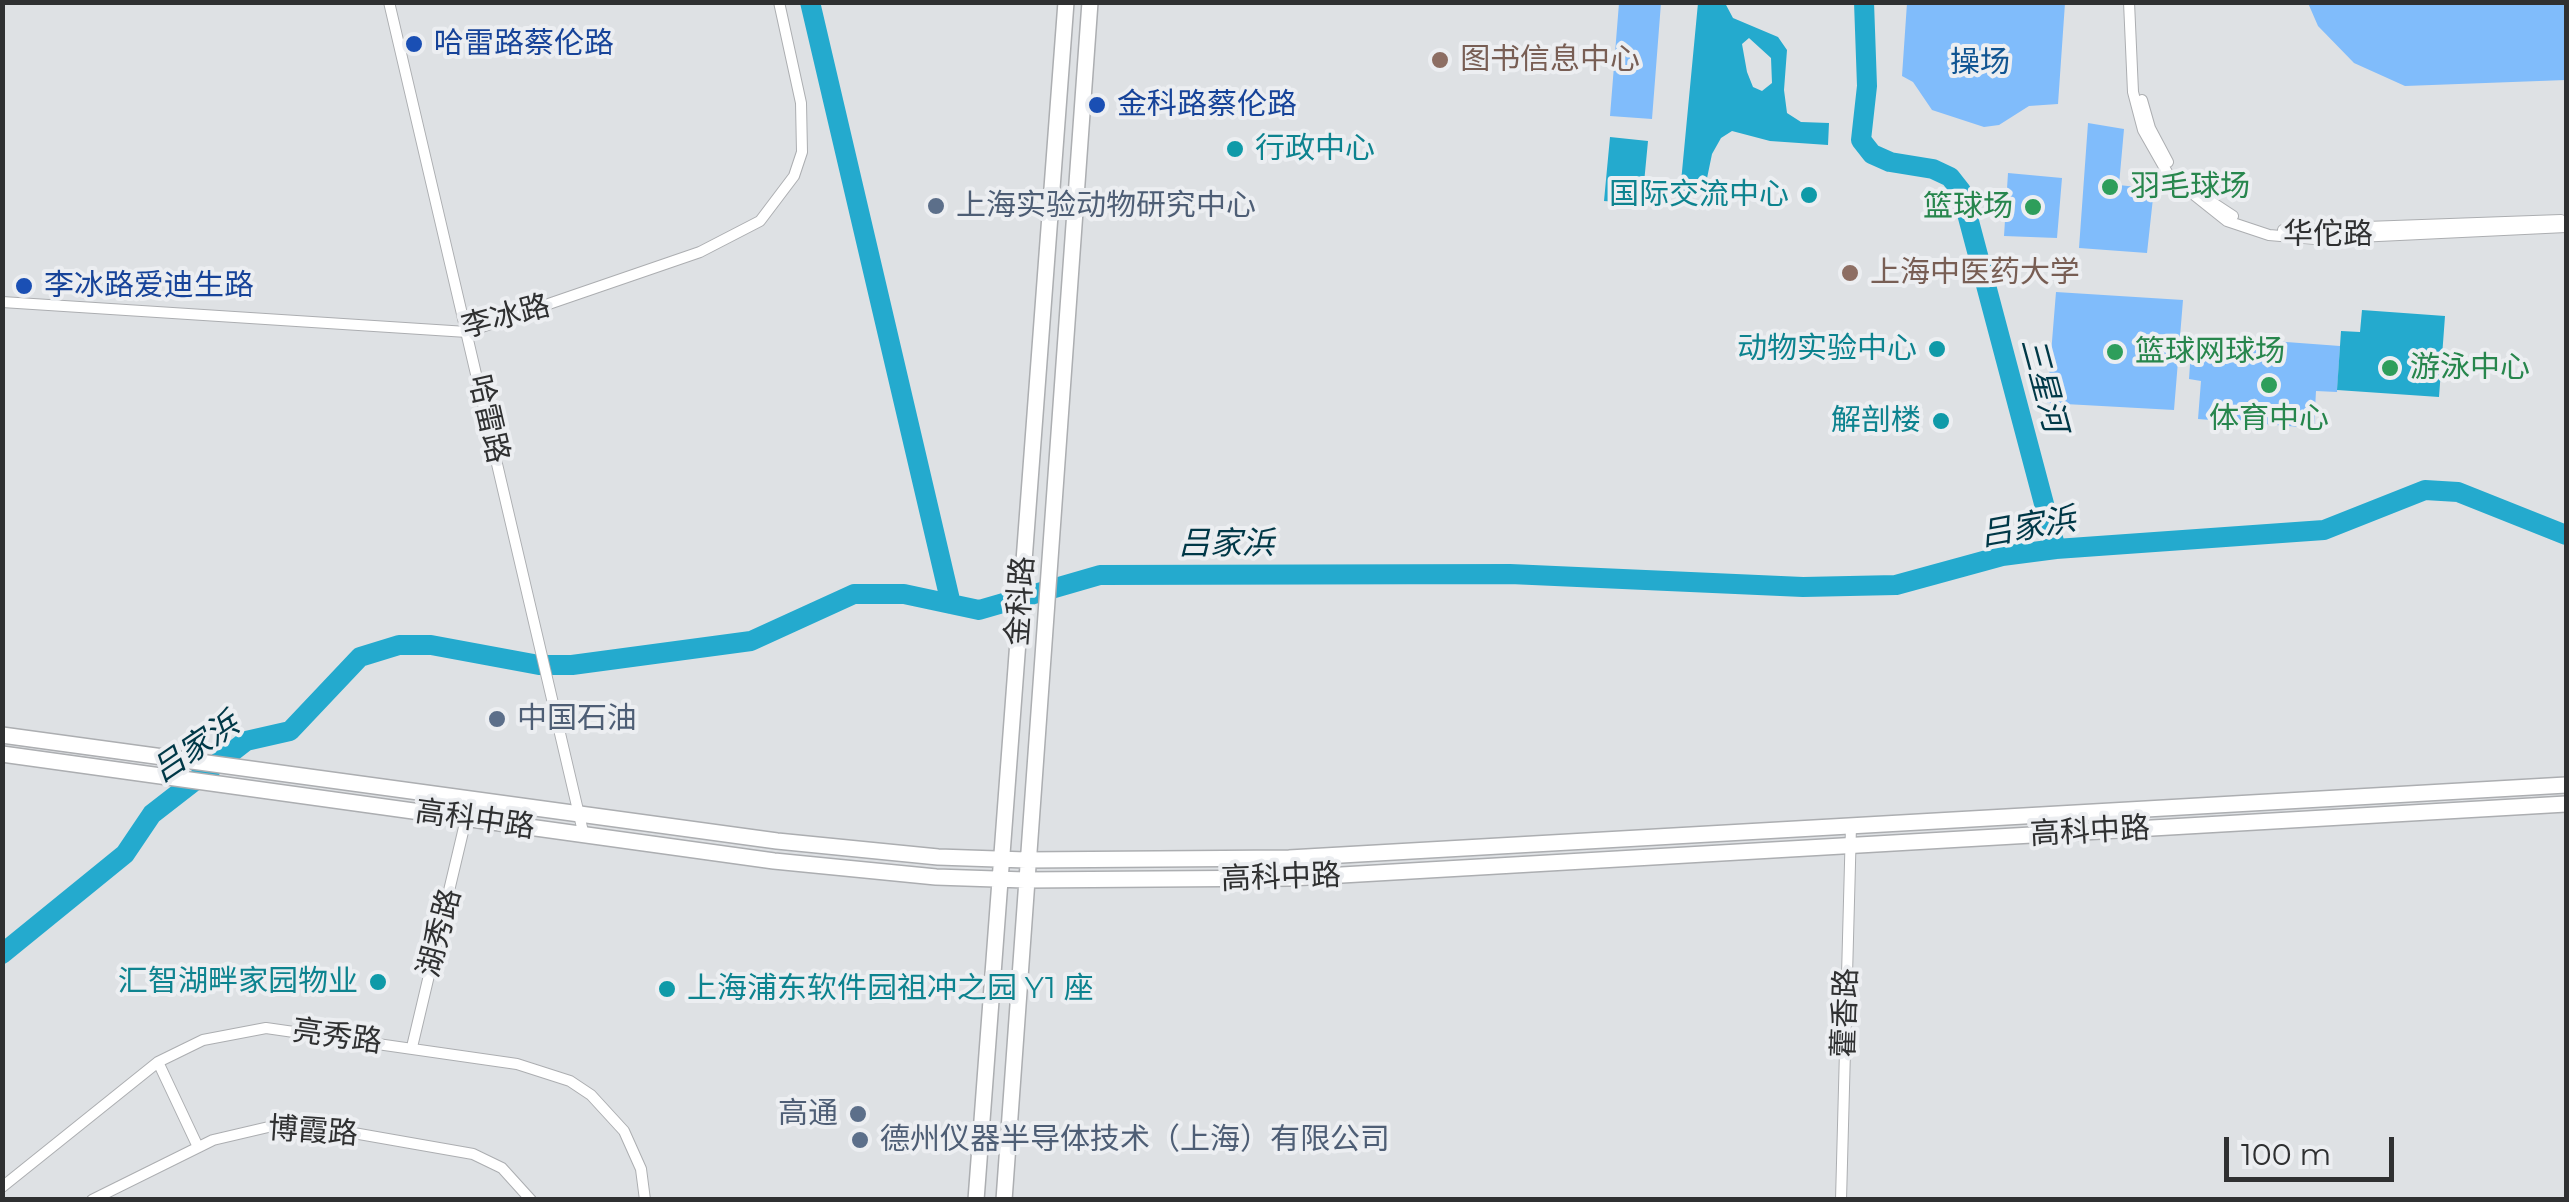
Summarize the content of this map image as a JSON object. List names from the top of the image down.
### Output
{
  "streets": {
    "main road": ["金科路", "高科中路"],
    "street": [
      "华佗路",
      "李冰路",
      "哈雷路",
      "湖秀路",
      "藿香路",
      "亮秀路",
      "博霞路"
    ]
  },
  "crossings": [
    ["李冰路", "哈雷路"],
    ["哈雷路", "高科中路"],
    ["金科路", "高科中路"],
    ["高科中路", "湖秀路"],
    ["高科中路", "藿香路"],
    ["湖秀路", "亮秀路"]
  ],
  "water": ["三星河", "吕家浜"],
  "parks": ["操场"],
  "places": [
    "哈雷路蔡伦路",
    "图书信息中心",
    "金科路蔡伦路",
    "行政中心",
    "羽毛球场",
    "国际交流中心",
    "上海实验动物研究中心",
    "篮球场",
    "上海中医药大学",
    "李冰路爱迪生路",
    "动物实验中心",
    "篮球网球场",
    "游泳中心",
    "体育中心",
    "解剖楼",
    "中国石油",
    "汇智湖畔家园物业",
    "上海浦东软件园祖冲之园 Y1 座",
    "高通",
    "德州仪器半导体技术（上海）有限公司"
  ],
  "scale_bar": "100 m"
}
